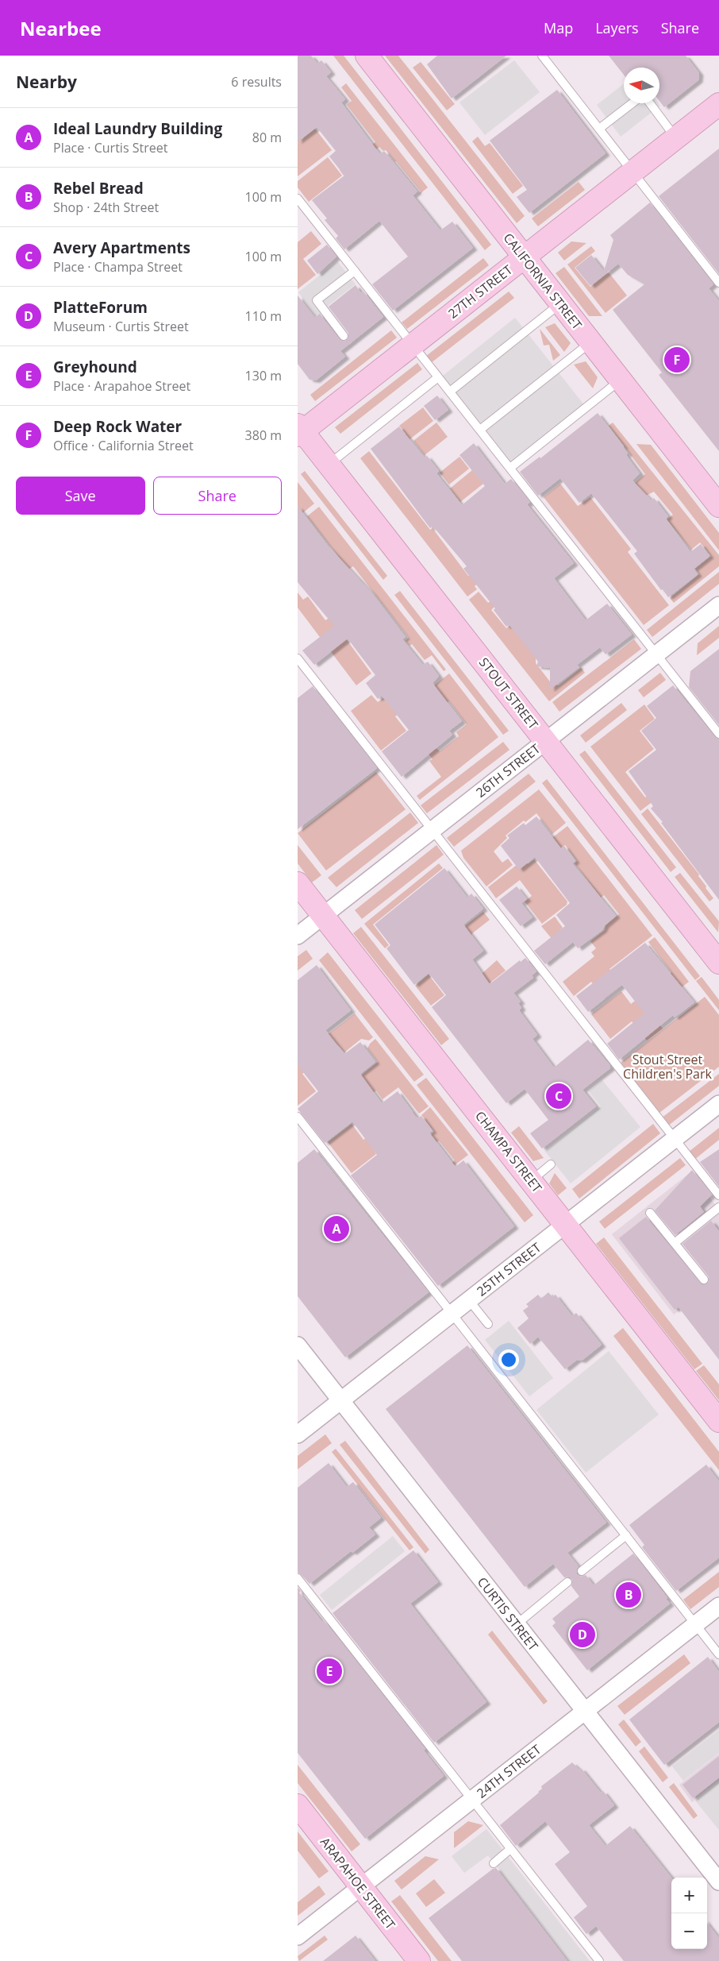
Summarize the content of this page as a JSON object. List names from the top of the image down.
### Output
{
  "streets": {
    "main road": [
      "CALIFORNIA STREET",
      "27TH STREET",
      "STOUT STREET",
      "CHAMPA STREET",
      "ARAPAHOE STREET"
    ],
    "street": [
      "26TH STREET",
      "25TH STREET",
      "CURTIS STREET",
      "24TH STREET"
    ]
  },
  "crossings": [
    ["CALIFORNIA STREET", "27TH STREET"],
    ["27TH STREET", "STOUT STREET"],
    ["STOUT STREET", "26TH STREET"],
    ["26TH STREET", "CHAMPA STREET"],
    ["CHAMPA STREET", "25TH STREET"],
    ["25TH STREET", "CURTIS STREET"],
    ["CURTIS STREET", "24TH STREET"],
    ["24TH STREET", "ARAPAHOE STREET"]
  ],
  "parks": ["Stout Street Children's Park"],
  "north": "left",
  "page": {
    "header": "Nearbee",
    "nav": ["Map", "Layers", "Share"],
    "heading": ["Nearby", "6 results"],
    "list": [
      {
        "mark": "A",
        "name": "Ideal Laundry Building",
        "note": "Place · Curtis Street",
        "value": "80 m"
      },
      {
        "mark": "B",
        "name": "Rebel Bread",
        "note": "Shop · 24th Street",
        "value": "100 m"
      },
      {
        "mark": "C",
        "name": "Avery Apartments",
        "note": "Place · Champa Street",
        "value": "100 m"
      },
      {
        "mark": "D",
        "name": "PlatteForum",
        "note": "Museum · Curtis Street",
        "value": "110 m"
      },
      {
        "mark": "E",
        "name": "Greyhound",
        "note": "Place · Arapahoe Street",
        "value": "130 m"
      },
      {
        "mark": "F",
        "name": "Deep Rock Water",
        "note": "Office · California Street",
        "value": "380 m"
      }
    ],
    "pins": [
      "F",
      "C",
      "A",
      "B",
      "D",
      "E"
    ],
    "buttons": ["Save", "Share"],
    "map_buttons": ["+", "−"]
  }
}
